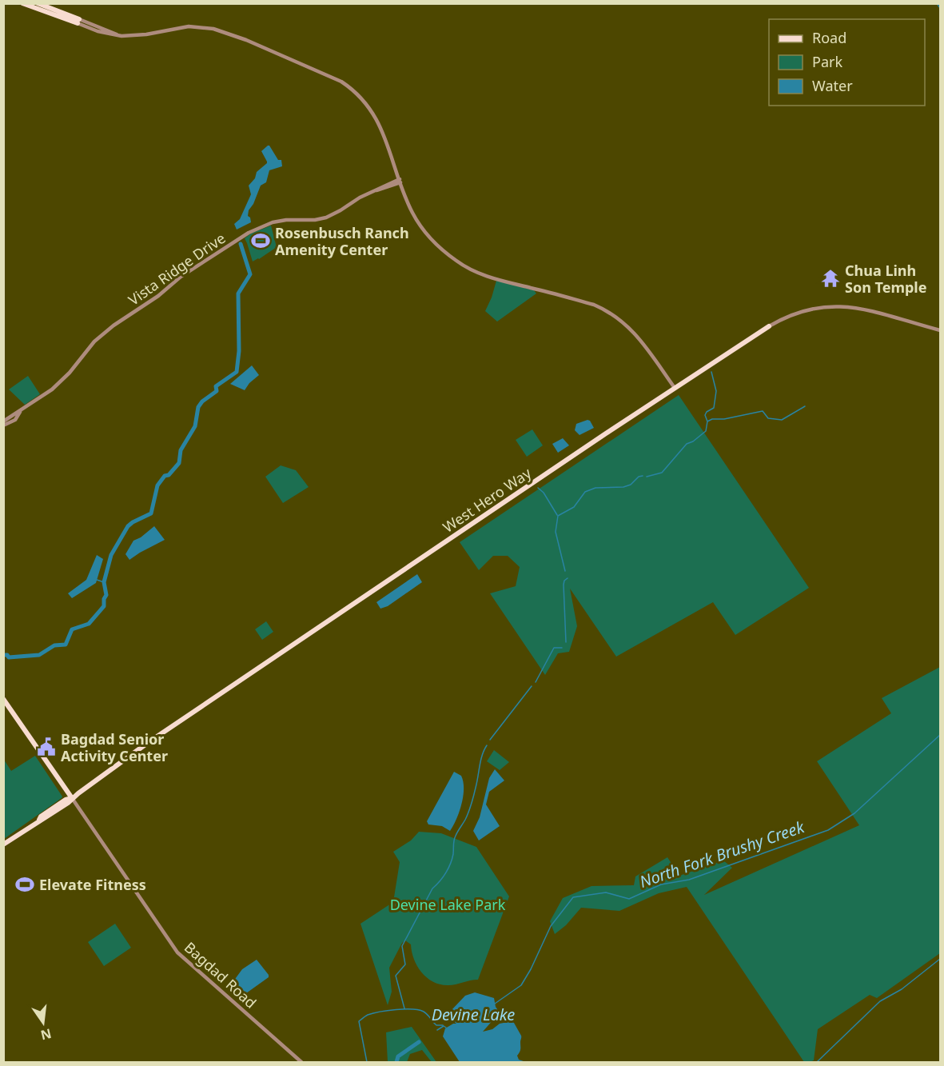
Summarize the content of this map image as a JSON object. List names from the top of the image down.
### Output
{
  "streets": {
    "main road": ["West Hero Way"],
    "street": ["Vista Ridge Drive", "Bagdad Road"]
  },
  "crossings": [
    ["West Hero Way", "Bagdad Road"]
  ],
  "water": ["North Fork Brushy Creek", "Devine Lake"],
  "parks": ["Devine Lake Park"],
  "places": {
    "sports": ["Rosenbusch Ranch Amenity Center", "Elevate Fitness"],
    "temple": ["Chua Linh Son Temple"],
    "public building": ["Bagdad Senior Activity Center"]
  },
  "legend": ["Road", "Park", "Water"],
  "north": "bottom"
}
